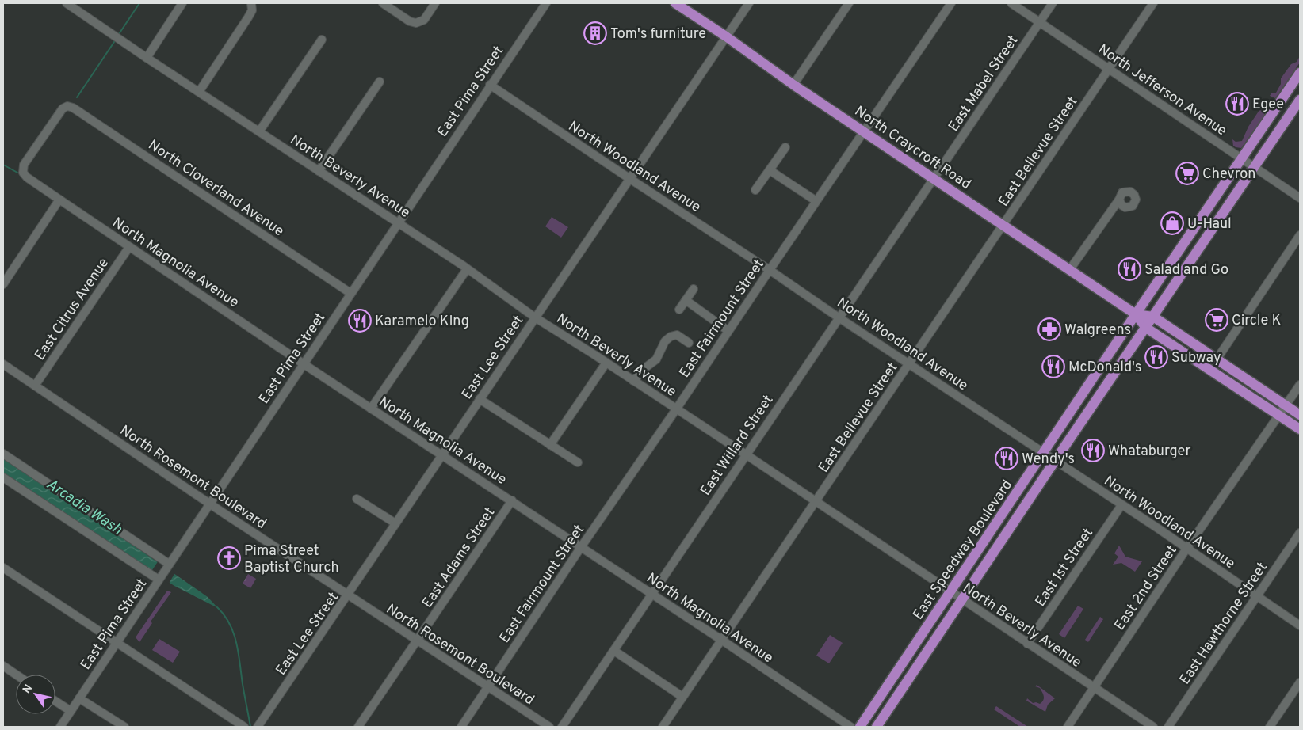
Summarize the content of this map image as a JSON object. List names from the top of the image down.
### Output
{
  "streets": {
    "main road": ["North Craycroft Road", "East Speedway Boulevard"],
    "street": [
      "East Mabel Street",
      "North Jefferson Avenue",
      "East Pima Street",
      "East Bellevue Street",
      "North Woodland Avenue",
      "North Beverly Avenue",
      "North Cloverland Avenue",
      "North Magnolia Avenue",
      "East Citrus Avenue",
      "East Fairmount Street",
      "East Lee Street",
      "East Willard Street",
      "North Rosemont Boulevard",
      "East Adams Street",
      "East 1st Street",
      "East 2nd Street",
      "East Hawthorne Street"
    ]
  },
  "crossings": [
    ["East Mabel Street", "North Jefferson Avenue"],
    ["East Mabel Street", "North Craycroft Road"],
    ["East Mabel Street", "East Willard Street"],
    ["North Jefferson Avenue", "East Bellevue Street"],
    ["North Jefferson Avenue", "East Speedway Boulevard"],
    ["East Pima Street", "North Woodland Avenue"],
    ["East Pima Street", "North Beverly Avenue"],
    ["East Pima Street", "North Cloverland Avenue"],
    ["East Pima Street", "North Magnolia Avenue"],
    ["East Pima Street", "North Rosemont Boulevard"],
    ["North Craycroft Road", "East Bellevue Street"],
    ["North Craycroft Road", "East Fairmount Street"],
    ["North Craycroft Road", "East Lee Street"],
    ["North Craycroft Road", "East Willard Street"],
    ["North Craycroft Road", "East Speedway Boulevard"],
    ["North Craycroft Road", "East 2nd Street"],
    ["East Bellevue Street", "North Woodland Avenue"],
    ["East Bellevue Street", "North Beverly Avenue"],
    ["East Bellevue Street", "North Magnolia Avenue"],
    ["North Woodland Avenue", "East Fairmount Street"],
    ["North Woodland Avenue", "East Lee Street"],
    ["North Woodland Avenue", "East Willard Street"],
    ["North Woodland Avenue", "East Speedway Boulevard"],
    ["North Woodland Avenue", "East 1st Street"],
    ["North Woodland Avenue", "East 2nd Street"],
    ["North Woodland Avenue", "East Hawthorne Street"],
    ["North Beverly Avenue", "East Fairmount Street"],
    ["North Beverly Avenue", "East Lee Street"],
    ["North Beverly Avenue", "East Willard Street"],
    ["North Beverly Avenue", "East Speedway Boulevard"],
    ["North Beverly Avenue", "East 1st Street"],
    ["North Beverly Avenue", "East 2nd Street"],
    ["North Cloverland Avenue", "North Magnolia Avenue"],
    ["North Magnolia Avenue", "East Citrus Avenue"],
    ["North Magnolia Avenue", "East Fairmount Street"],
    ["North Magnolia Avenue", "East Lee Street"],
    ["North Magnolia Avenue", "East Willard Street"],
    ["North Magnolia Avenue", "East Adams Street"],
    ["East Citrus Avenue", "North Rosemont Boulevard"],
    ["East Fairmount Street", "North Rosemont Boulevard"],
    ["East Lee Street", "North Rosemont Boulevard"],
    ["North Rosemont Boulevard", "East Adams Street"]
  ],
  "water": ["Arcadia Wash"],
  "places": {
    "building": ["Tom's furniture"],
    "restaurant": [
      "Egee",
      "Salad and Go",
      "Karamelo King",
      "Subway",
      "McDonald's",
      "Whataburger",
      "Wendy's"
    ],
    "supermarket": ["Chevron", "Circle K"],
    "shop": ["U-Haul"],
    "pharmacy": ["Walgreens"],
    "church": ["Pima Street Baptist Church"]
  },
  "north": "top left"
}
